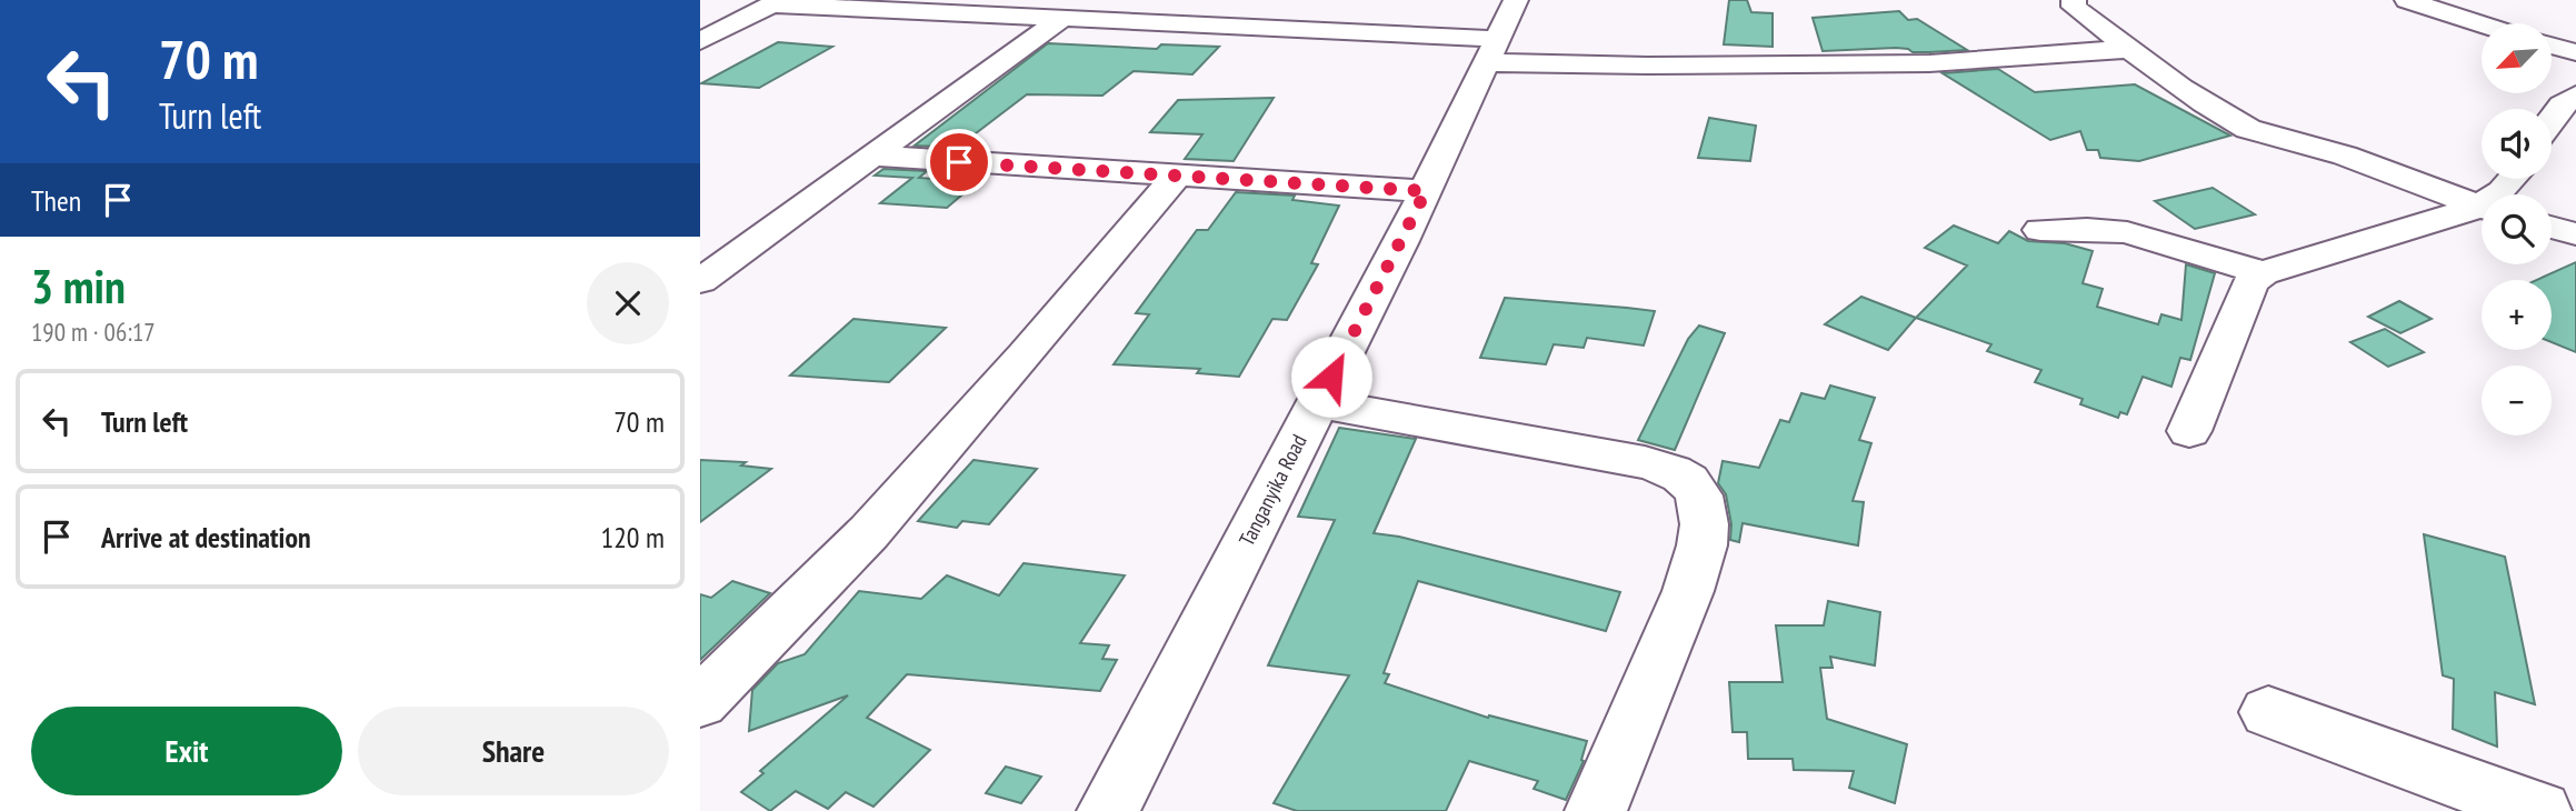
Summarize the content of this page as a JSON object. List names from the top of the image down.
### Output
{
  "streets": {
    "street": ["Tanganyika Road"]
  },
  "north": "bottom left",
  "page": {
    "turn": ["70 m", "Turn left"],
    "map_buttons": ["+", "−"],
    "then": "Then",
    "heading": ["3 min", "190 m · 06:17"],
    "list": [
      {
        "name": "Turn left",
        "value": "70 m"
      },
      {
        "name": "Arrive at destination",
        "value": "120 m"
      }
    ],
    "buttons": ["Exit", "Share"]
  }
}
